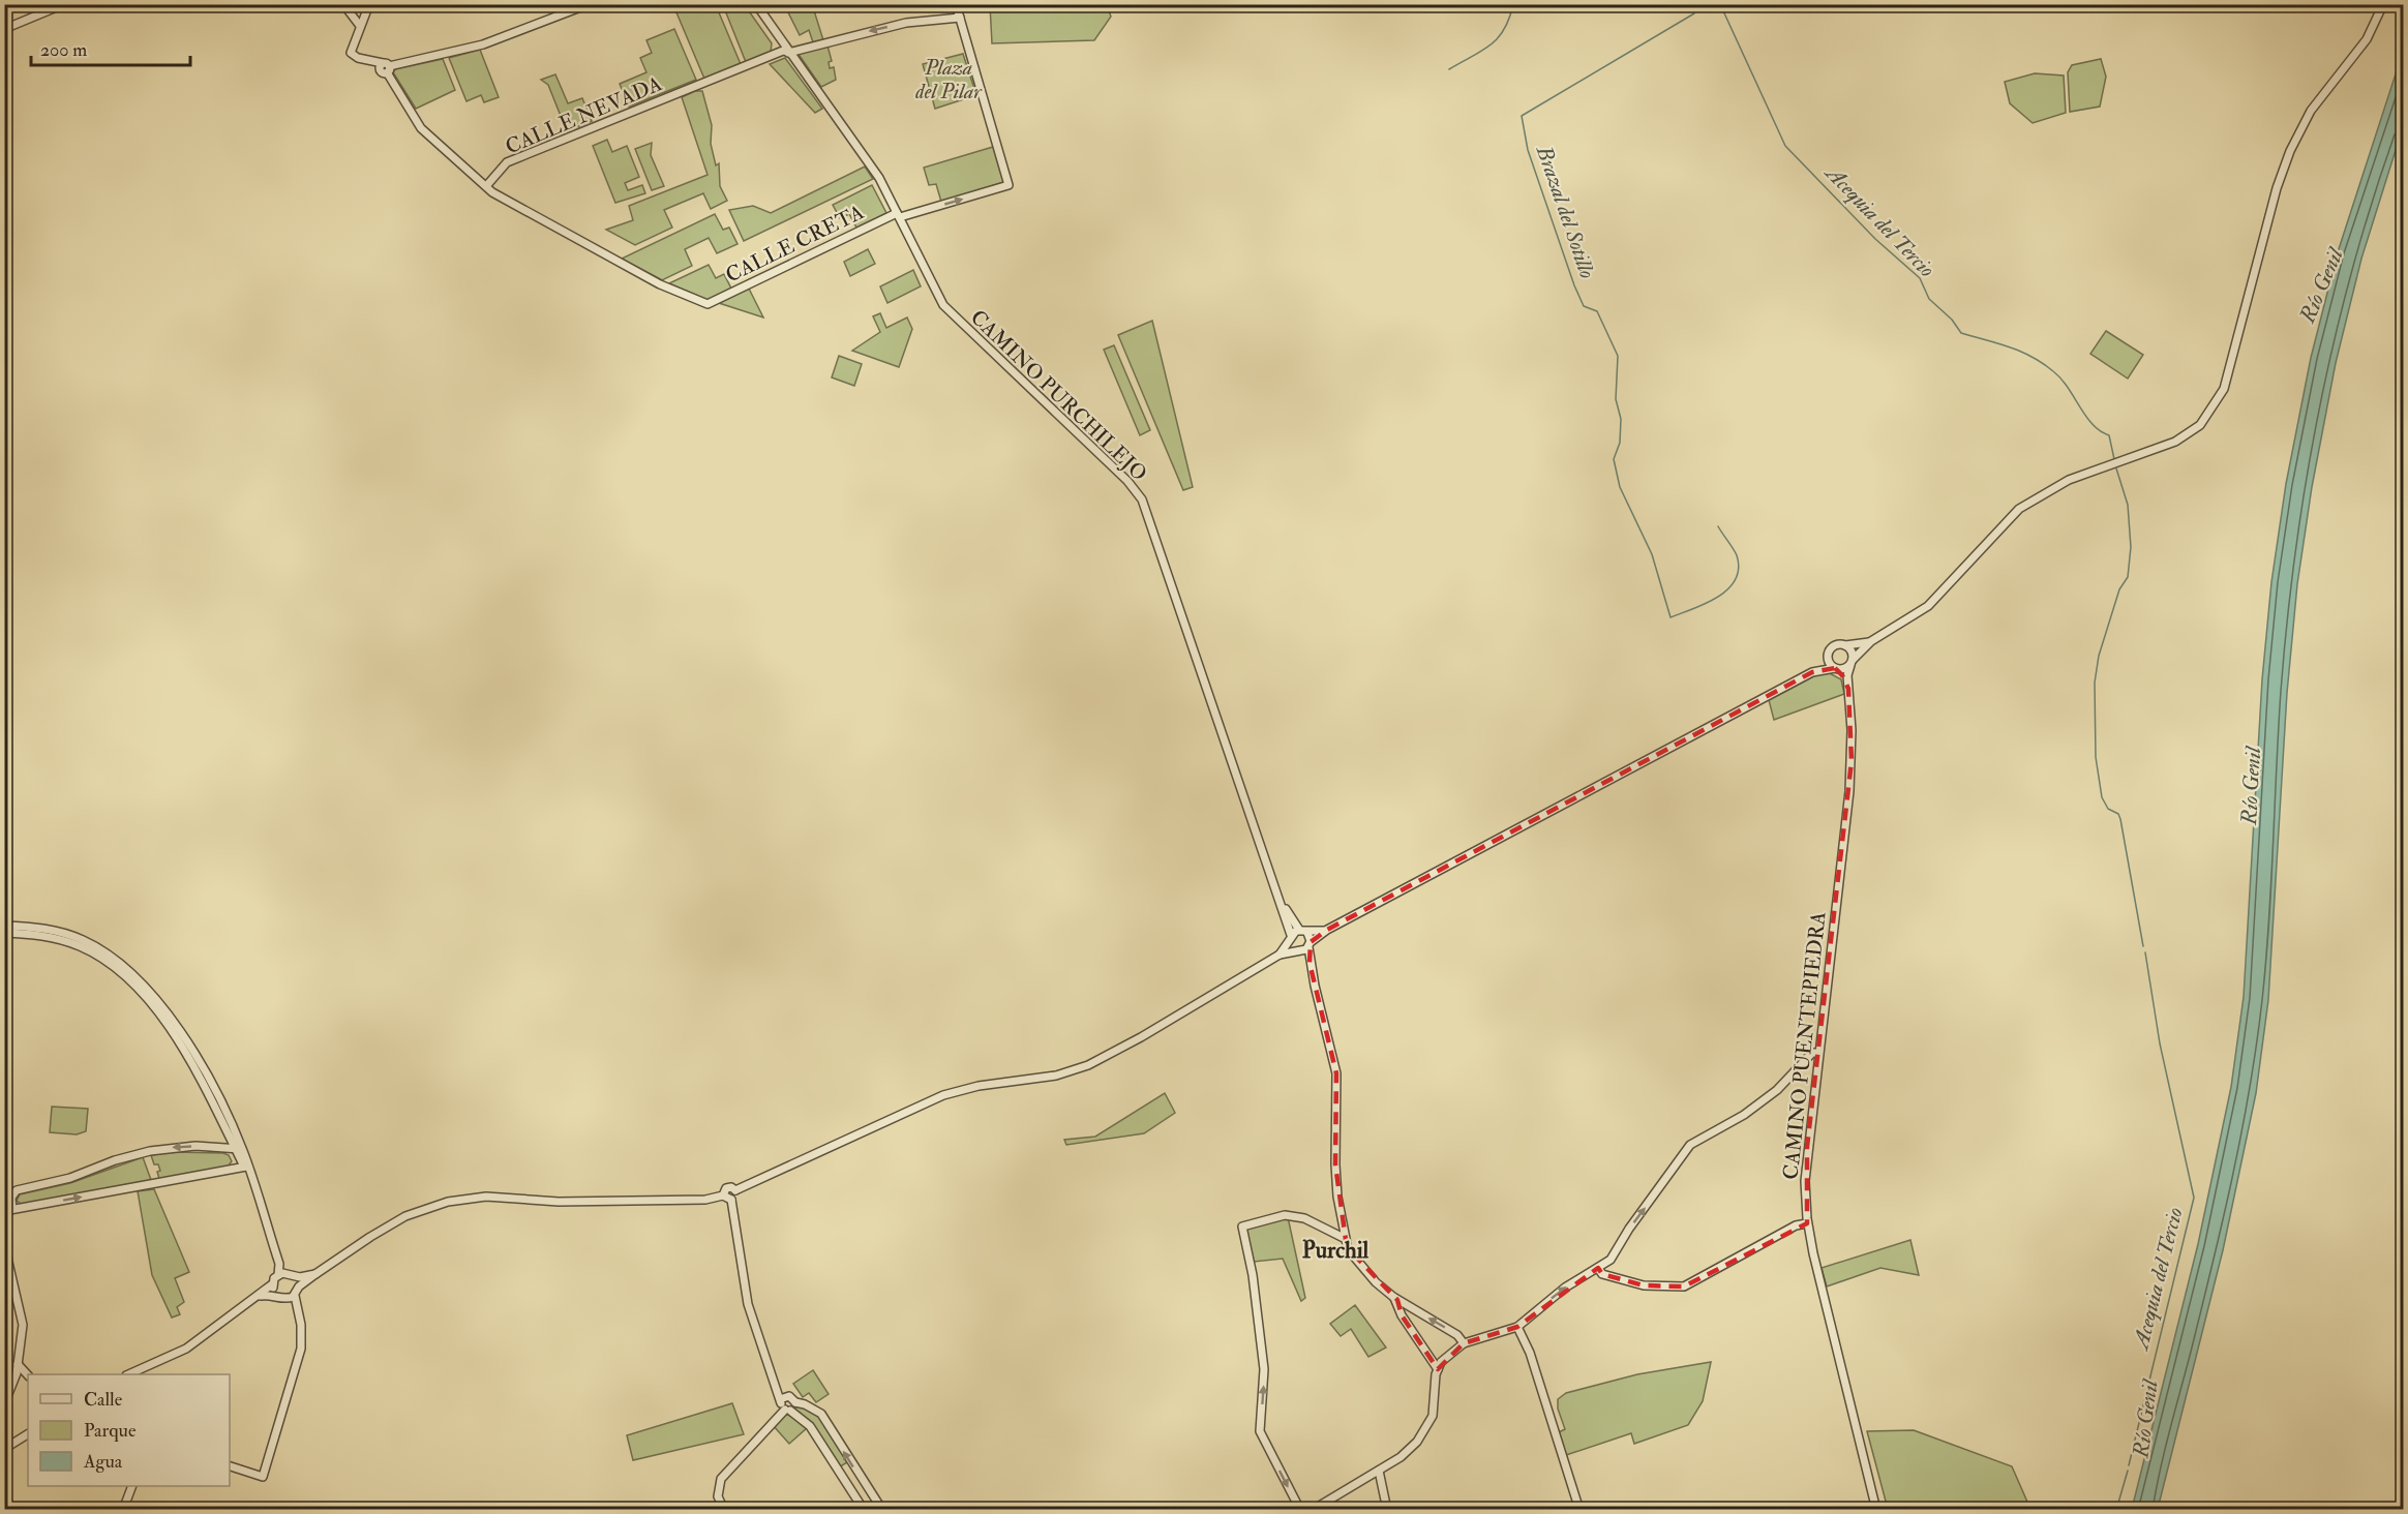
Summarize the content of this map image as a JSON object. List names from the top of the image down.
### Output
{
  "streets": {
    "street": [
      "CALLE NEVADA",
      "CALLE CRETA",
      "CAMINO PURCHILEJO",
      "CAMINO PUENTEPIEDRA"
    ]
  },
  "crossings": [
    ["CALLE NEVADA", "CALLE CRETA"],
    ["CALLE NEVADA", "CAMINO PURCHILEJO"],
    ["CALLE CRETA", "CAMINO PURCHILEJO"]
  ],
  "districts": ["Purchil"],
  "water": ["Brazal del Sotillo", "Acequia del Tercio", "Río Genil"],
  "parks": ["Plaza del Pilar"],
  "legend": ["Calle", "Parque", "Agua"],
  "scale_bar": "200 m"
}
